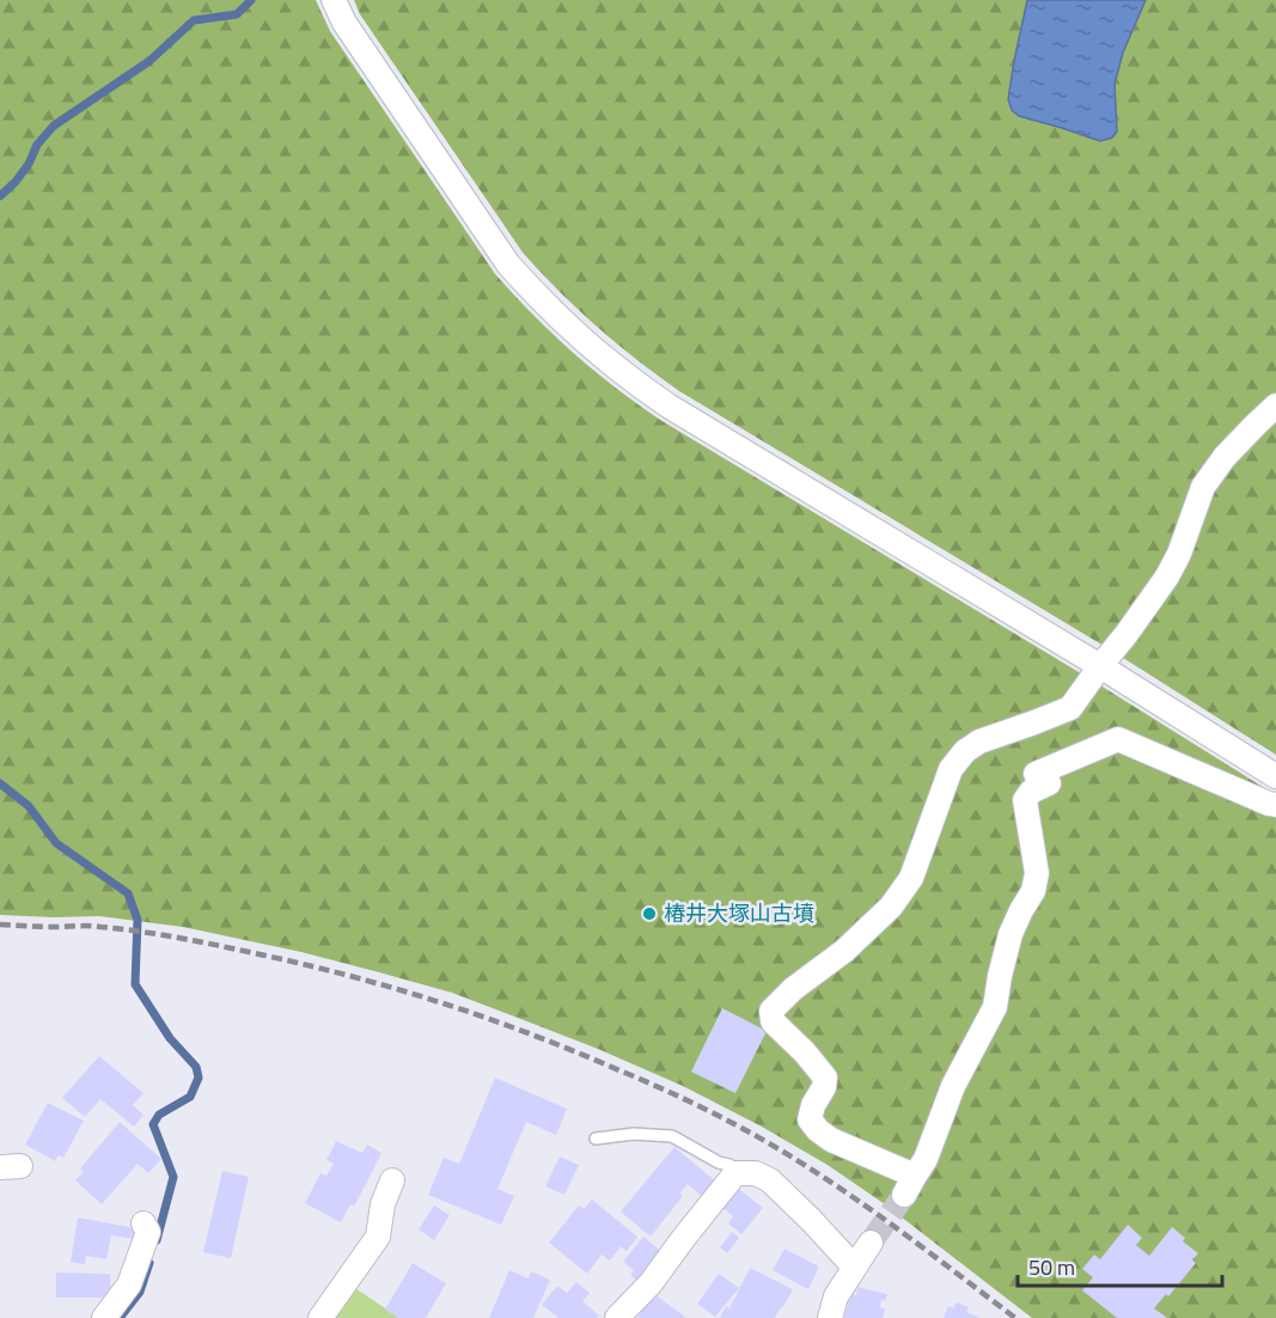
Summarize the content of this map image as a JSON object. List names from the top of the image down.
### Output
{
  "places": ["椿井大塚山古墳"],
  "scale_bar": "50 m"
}
